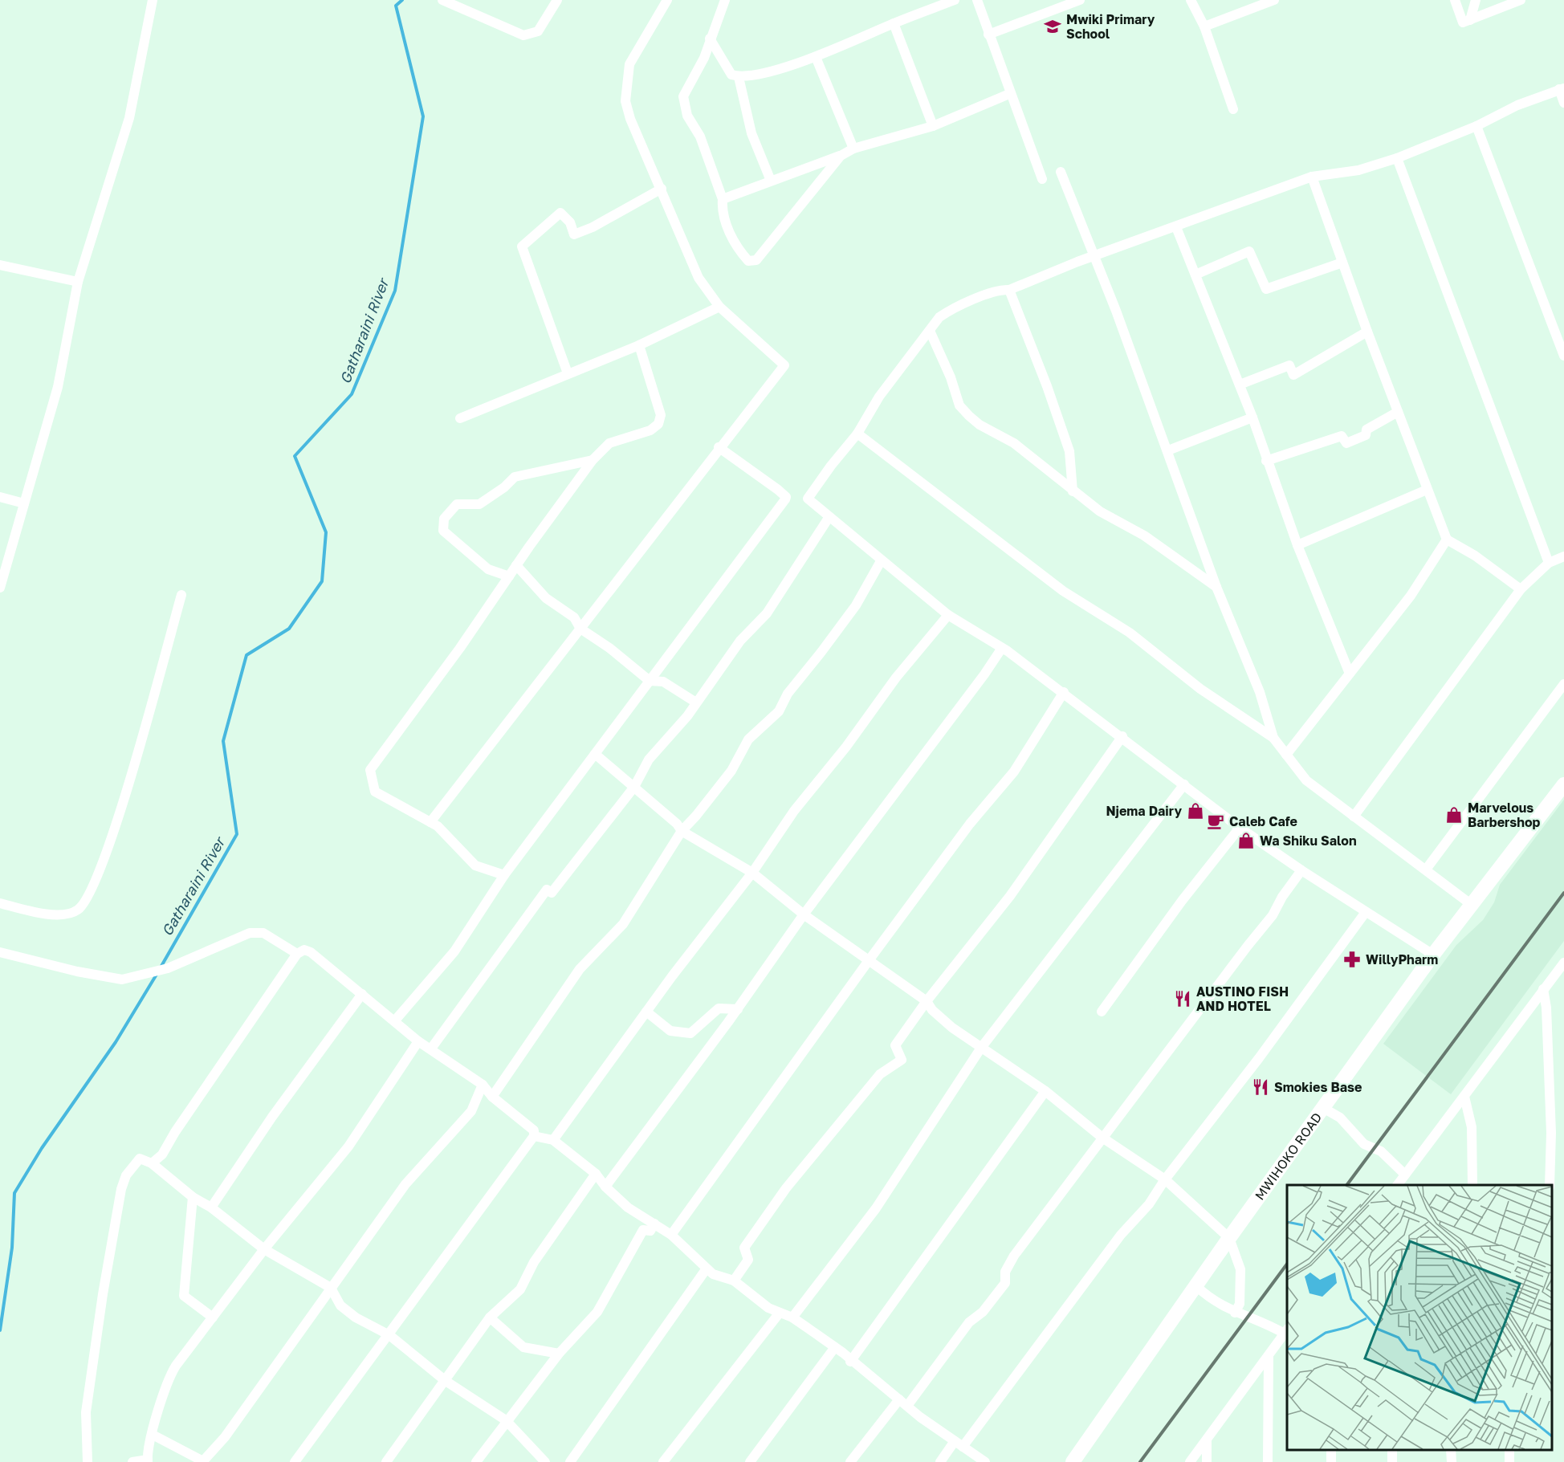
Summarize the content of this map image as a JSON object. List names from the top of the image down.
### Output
{
  "streets": {
    "street": ["MWIHOKO ROAD"]
  },
  "water": ["Gatharaini River"],
  "places": {
    "school or university": ["Mwiki Primary School"],
    "shop": ["Njema Dairy", "Marvelous Barbershop", "Wa Shiku Salon"],
    "cafe": ["Caleb Cafe"],
    "pharmacy": ["WillyPharm"],
    "restaurant": ["AUSTINO FISH AND HOTEL", "Smokies Base"]
  }
}
